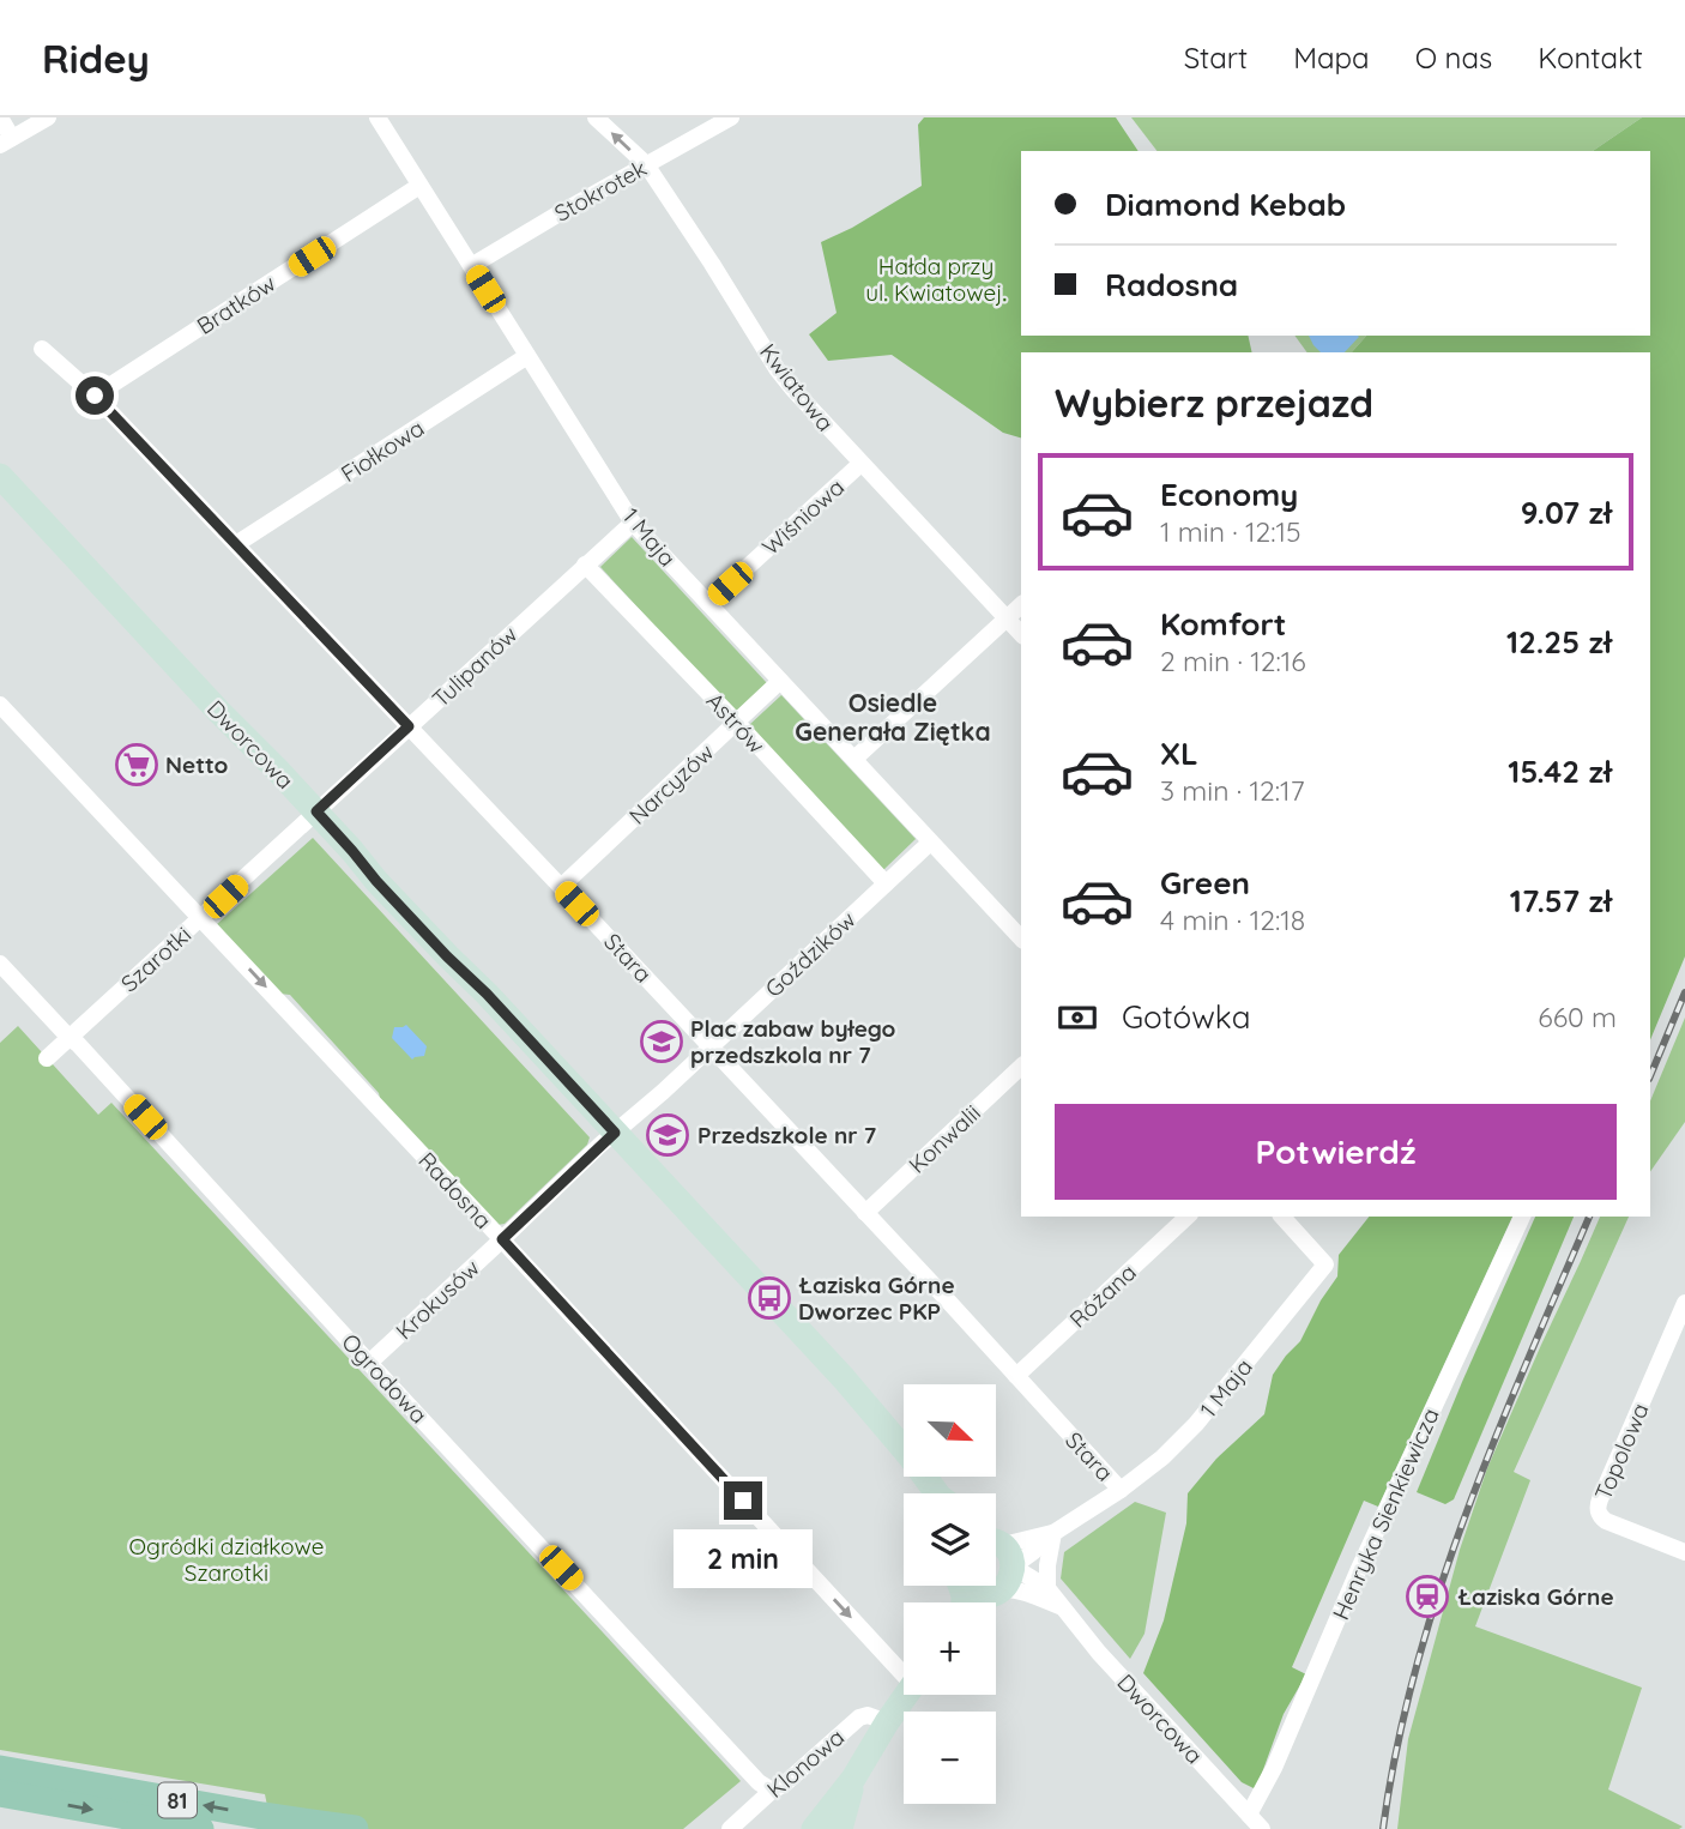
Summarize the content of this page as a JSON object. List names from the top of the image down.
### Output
{
  "streets": {
    "main road": ["81"],
    "street": [
      "Stokrotek",
      "Bratków",
      "Kwiatowa",
      "Fiołkowa",
      "Wiśniowa",
      "1 Maja",
      "Tulipanów",
      "Astrów",
      "Dworcowa",
      "Narcyzów",
      "Goździków",
      "Stara",
      "Szarotki",
      "Konwalii",
      "Radosna",
      "Różana",
      "Krokusów",
      "Ogrodowa",
      "Topolowa",
      "Henryka Sienkiewicza",
      "Klonowa"
    ]
  },
  "crossings": [
    ["Stokrotek", "Kwiatowa"],
    ["Stokrotek", "1 Maja"],
    ["Bratków", "1 Maja"],
    ["Bratków", "Stara"],
    ["Kwiatowa", "Wiśniowa"],
    ["Fiołkowa", "1 Maja"],
    ["Fiołkowa", "Stara"],
    ["Wiśniowa", "1 Maja"],
    ["1 Maja", "Tulipanów"],
    ["1 Maja", "Narcyzów"],
    ["1 Maja", "Goździków"],
    ["1 Maja", "Stara"],
    ["Tulipanów", "Astrów"],
    ["Tulipanów", "Dworcowa"],
    ["Tulipanów", "Stara"],
    ["Tulipanów", "Szarotki"],
    ["Astrów", "Narcyzów"],
    ["Astrów", "Goździków"],
    ["Dworcowa", "Goździków"],
    ["Dworcowa", "Szarotki"],
    ["Dworcowa", "Krokusów"],
    ["Dworcowa", "Henryka Sienkiewicza"],
    ["Narcyzów", "Stara"],
    ["Goździków", "Stara"],
    ["Goździków", "Krokusów"],
    ["Stara", "Konwalii"],
    ["Stara", "Różana"],
    ["Szarotki", "Radosna"],
    ["Szarotki", "Ogrodowa"],
    ["Radosna", "Krokusów"],
    ["Krokusów", "Ogrodowa"],
    ["Ogrodowa", "Klonowa"]
  ],
  "one_way": ["Radosna"],
  "districts": ["Osiedle Generała Ziętka"],
  "parks": ["Hałda przy ul. Kwiatowej.", "Ogródki działkowe Szarotki"],
  "places": {
    "supermarket": ["Netto"],
    "school or university": ["Plac zabaw byłego przedszkola nr 7", "Przedszkole nr 7"],
    "bus stop": ["Łaziska Górne Dworzec PKP"],
    "station": ["Łaziska Górne"]
  },
  "north": "bottom right",
  "page": {
    "header": "Ridey",
    "nav": [
      "Start",
      "Mapa",
      "O nas",
      "Kontakt"
    ],
    "banner": ["Diamond Kebab", "Radosna"],
    "heading": "Wybierz przejazd",
    "list": [
      {
        "name": "Economy",
        "note": "1 min · 12:15",
        "value": "9.07 zł"
      },
      {
        "name": "Komfort",
        "note": "2 min · 12:16",
        "value": "12.25 zł"
      },
      {
        "name": "XL",
        "note": "3 min · 12:17",
        "value": "15.42 zł"
      },
      {
        "name": "Green",
        "note": "4 min · 12:18",
        "value": "17.57 zł"
      }
    ],
    "pay": ["Gotówka", "660 m"],
    "buttons": "Potwierdź",
    "map_buttons": ["+", "−"],
    "bubble": "2 min"
  }
}
